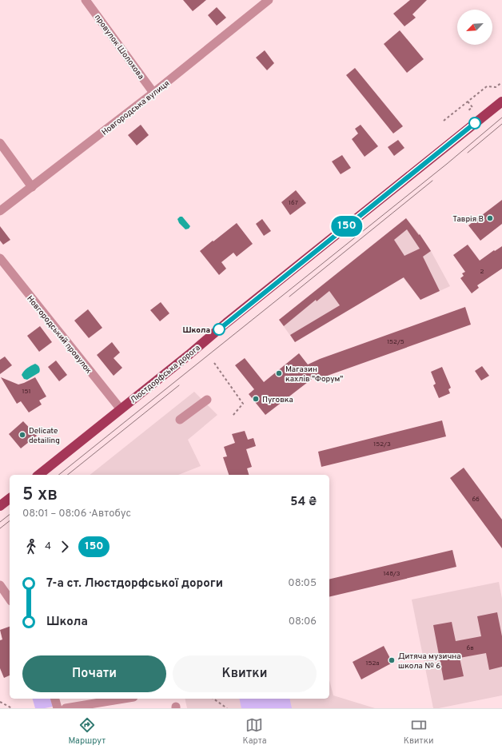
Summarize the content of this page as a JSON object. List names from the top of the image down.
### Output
{
  "streets": {
    "main road": ["Люстдорфська дорога"],
    "street": ["провулок Шолохова", "Новгородська вулиця", "Новгородський провулок"]
  },
  "crossings": [
    ["провулок Шолохова", "Новгородська вулиця"],
    ["Новгородський провулок", "Люстдорфська дорога"]
  ],
  "places": [
    "Таврія В",
    "Школа",
    "Магазин кахлів \"Форум\"",
    "Пуговка",
    "Delicate detailing",
    "Дитяча музична школа № 6"
  ],
  "lines": ["bus line 150"],
  "house_numbers": [
    "167",
    "2",
    "152/5",
    "151",
    "152/3",
    "6б",
    "148/3",
    "6в",
    "152а"
  ],
  "north": "bottom left",
  "page": {
    "on_map": "150",
    "heading": ["5 хв", "08:01 – 08:06 · Автобус", "54 ₴"],
    "legs": ["4", "150"],
    "list": [
      {
        "name": "7-а ст. Люстдорфської дороги",
        "value": "08:05"
      },
      {
        "name": "Школа",
        "value": "08:06"
      }
    ],
    "buttons": ["Почати", "Квитки"],
    "tabs": ["Маршрут", "Карта", "Квитки"]
  }
}
